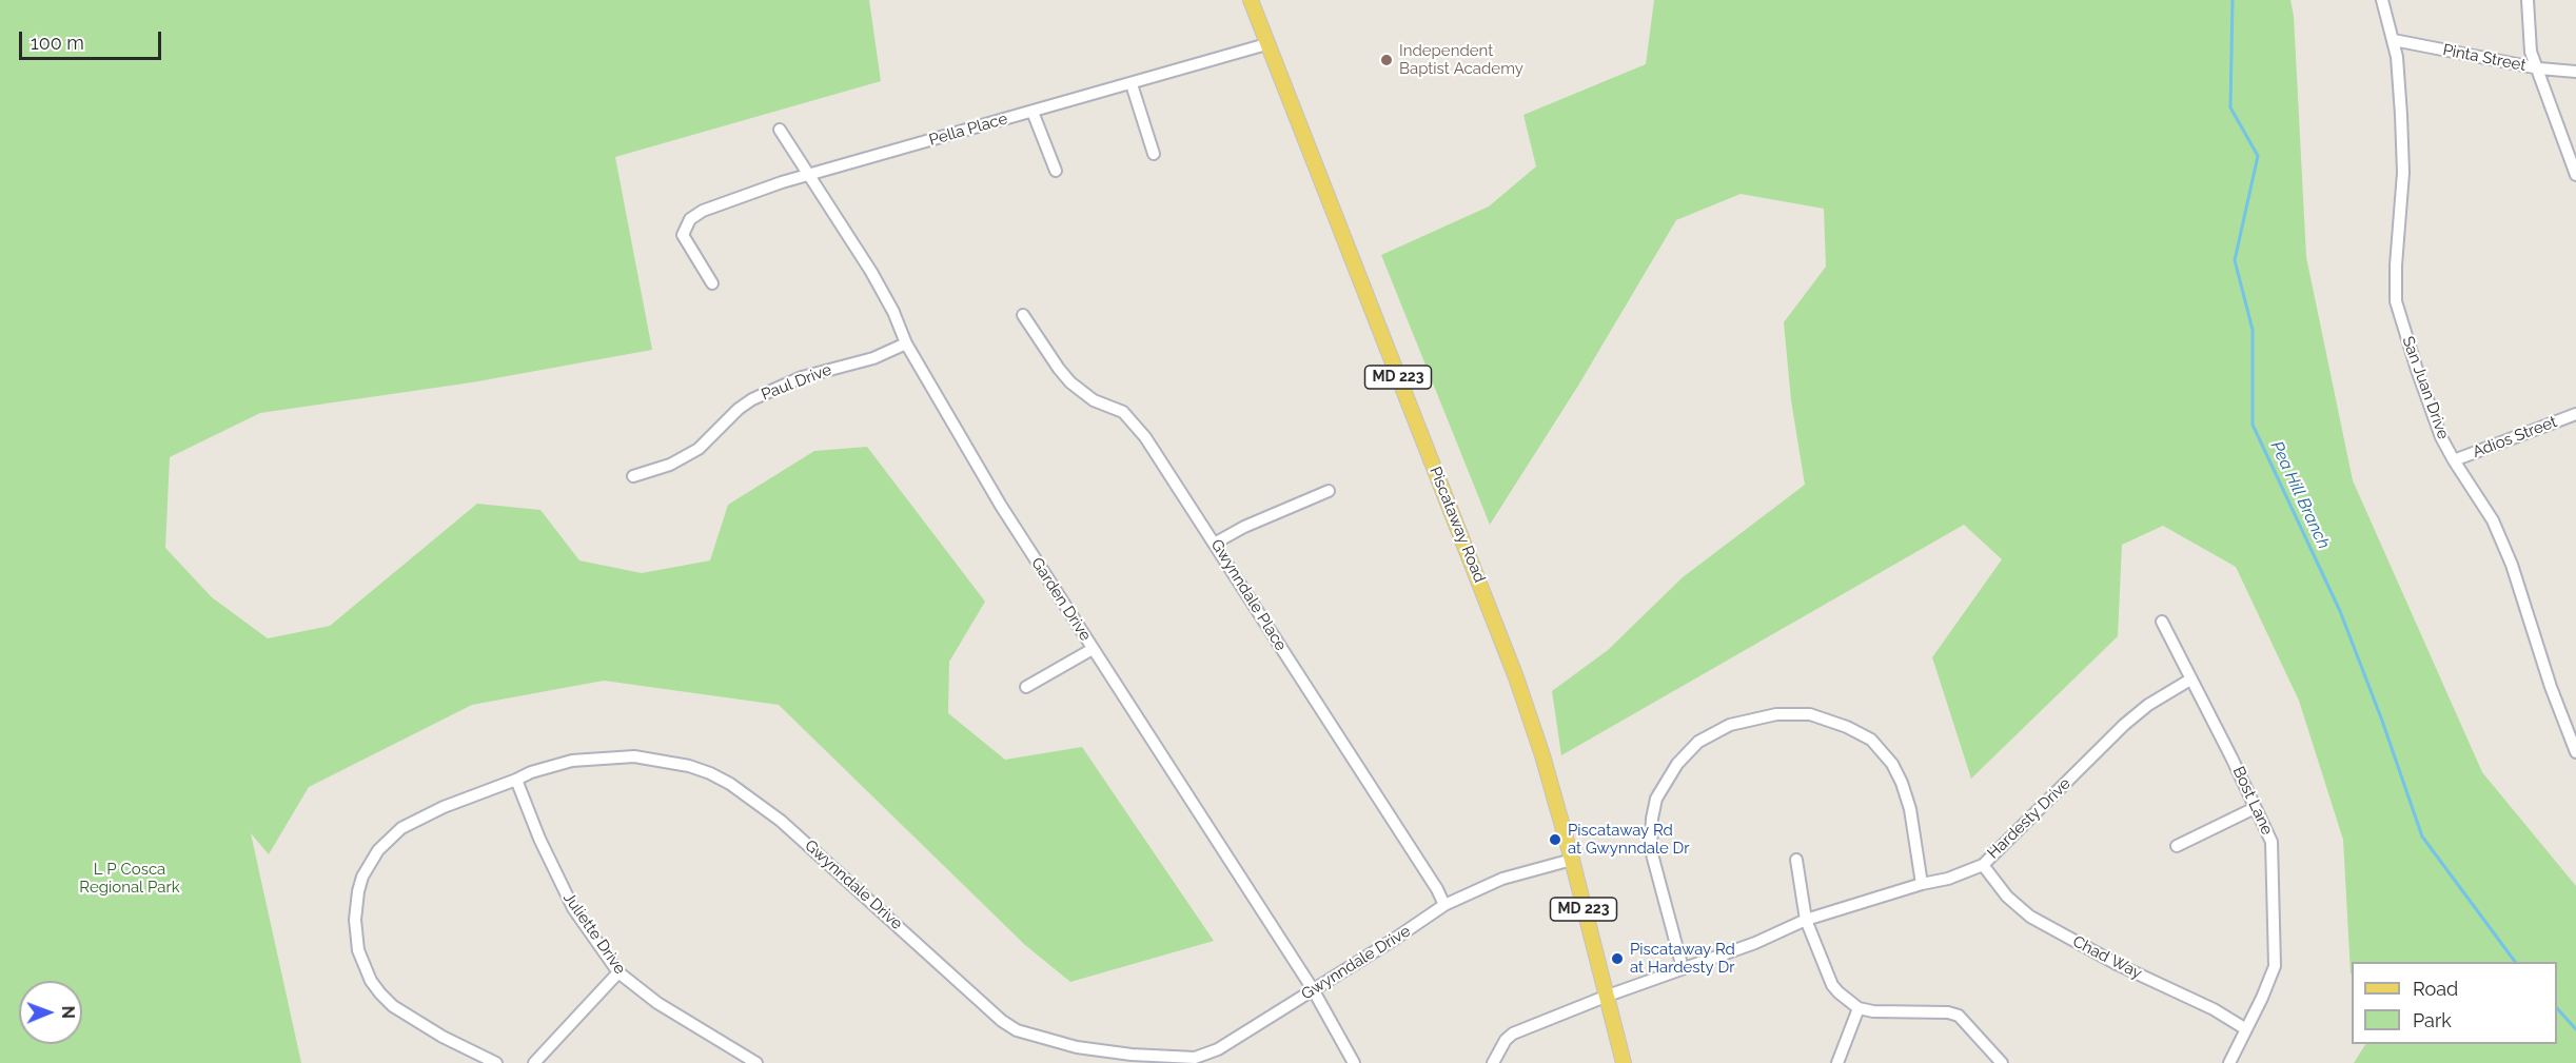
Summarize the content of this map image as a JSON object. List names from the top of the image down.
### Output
{
  "streets": {
    "main road": ["MD 223", "Piscataway Road"],
    "street": [
      "Pinta Street",
      "Pella Place",
      "Paul Drive",
      "San Juan Drive",
      "Adios Street",
      "Gwynndale Place",
      "Garden Drive",
      "Bost Lane",
      "Hardesty Drive",
      "Gwynndale Drive",
      "Juliette Drive",
      "Chad Way"
    ]
  },
  "crossings": [
    ["Pinta Street", "San Juan Drive"],
    ["Pella Place", "Piscataway Road"],
    ["Pella Place", "Garden Drive"],
    ["Paul Drive", "Garden Drive"],
    ["San Juan Drive", "Adios Street"],
    ["Piscataway Road", "Hardesty Drive"],
    ["Piscataway Road", "Gwynndale Drive"],
    ["Gwynndale Place", "Gwynndale Drive"],
    ["Garden Drive", "Gwynndale Drive"],
    ["Bost Lane", "Hardesty Drive"],
    ["Bost Lane", "Chad Way"],
    ["Hardesty Drive", "Chad Way"],
    ["Gwynndale Drive", "Juliette Drive"]
  ],
  "water": ["Pea Hill Branch"],
  "parks": ["L P Cosca Regional Park"],
  "places": ["Independent Baptist Academy", "Piscataway Rd at Gwynndale Dr", "Piscataway Rd at Hardesty Dr"],
  "legend": ["Road", "Park"],
  "scale_bar": "100 m",
  "north": "right"
}
